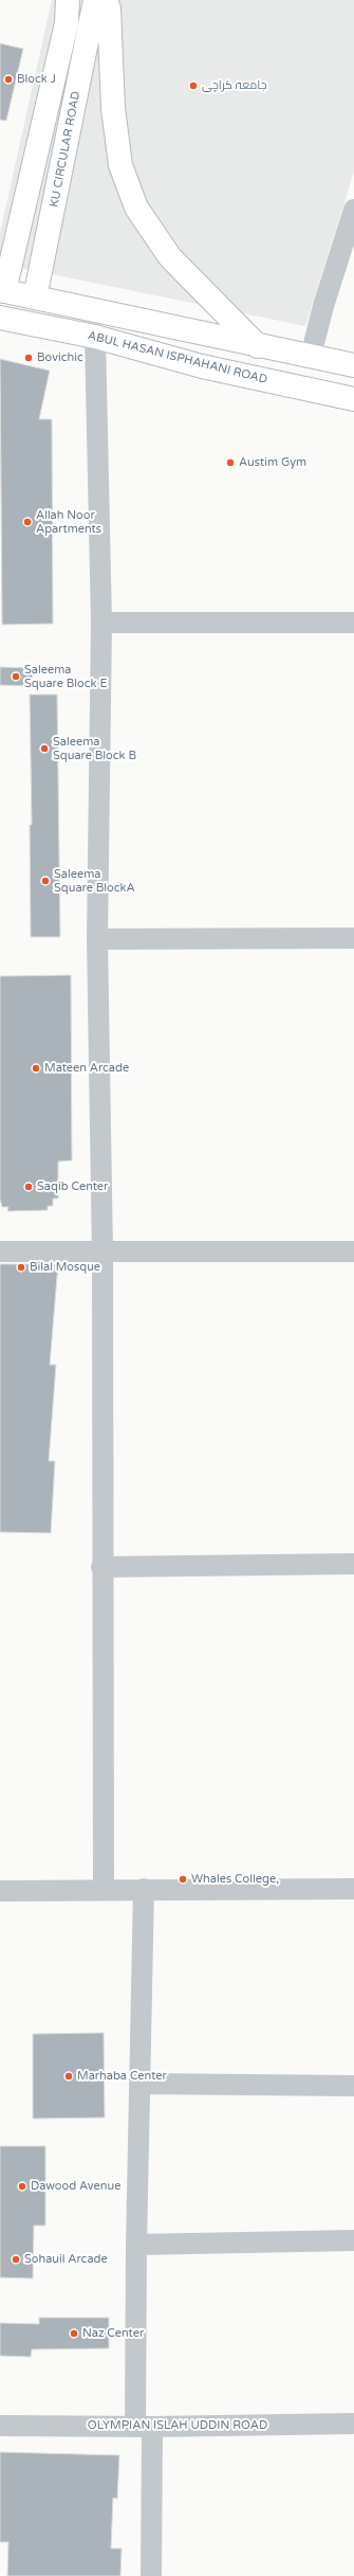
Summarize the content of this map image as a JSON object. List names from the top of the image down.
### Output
{
  "streets": {
    "main road": ["KU CIRCULAR ROAD", "ABUL HASAN ISPHAHANI ROAD"],
    "street": ["OLYMPIAN ISLAH UDDIN ROAD"]
  },
  "places": [
    "Block J",
    "جامعہ کراچی",
    "Bovichic",
    "Austim Gym",
    "Allah Noor Apartments",
    "Saleema Square Block E",
    "Saleema Square Block B",
    "Saleema Square BlockA",
    "Mateen Arcade",
    "Saqib Center",
    "Bilal Mosque",
    "Whales College,",
    "Marhaba Center",
    "Dawood Avenue",
    "Sohauil Arcade",
    "Naz Center"
  ]
}
